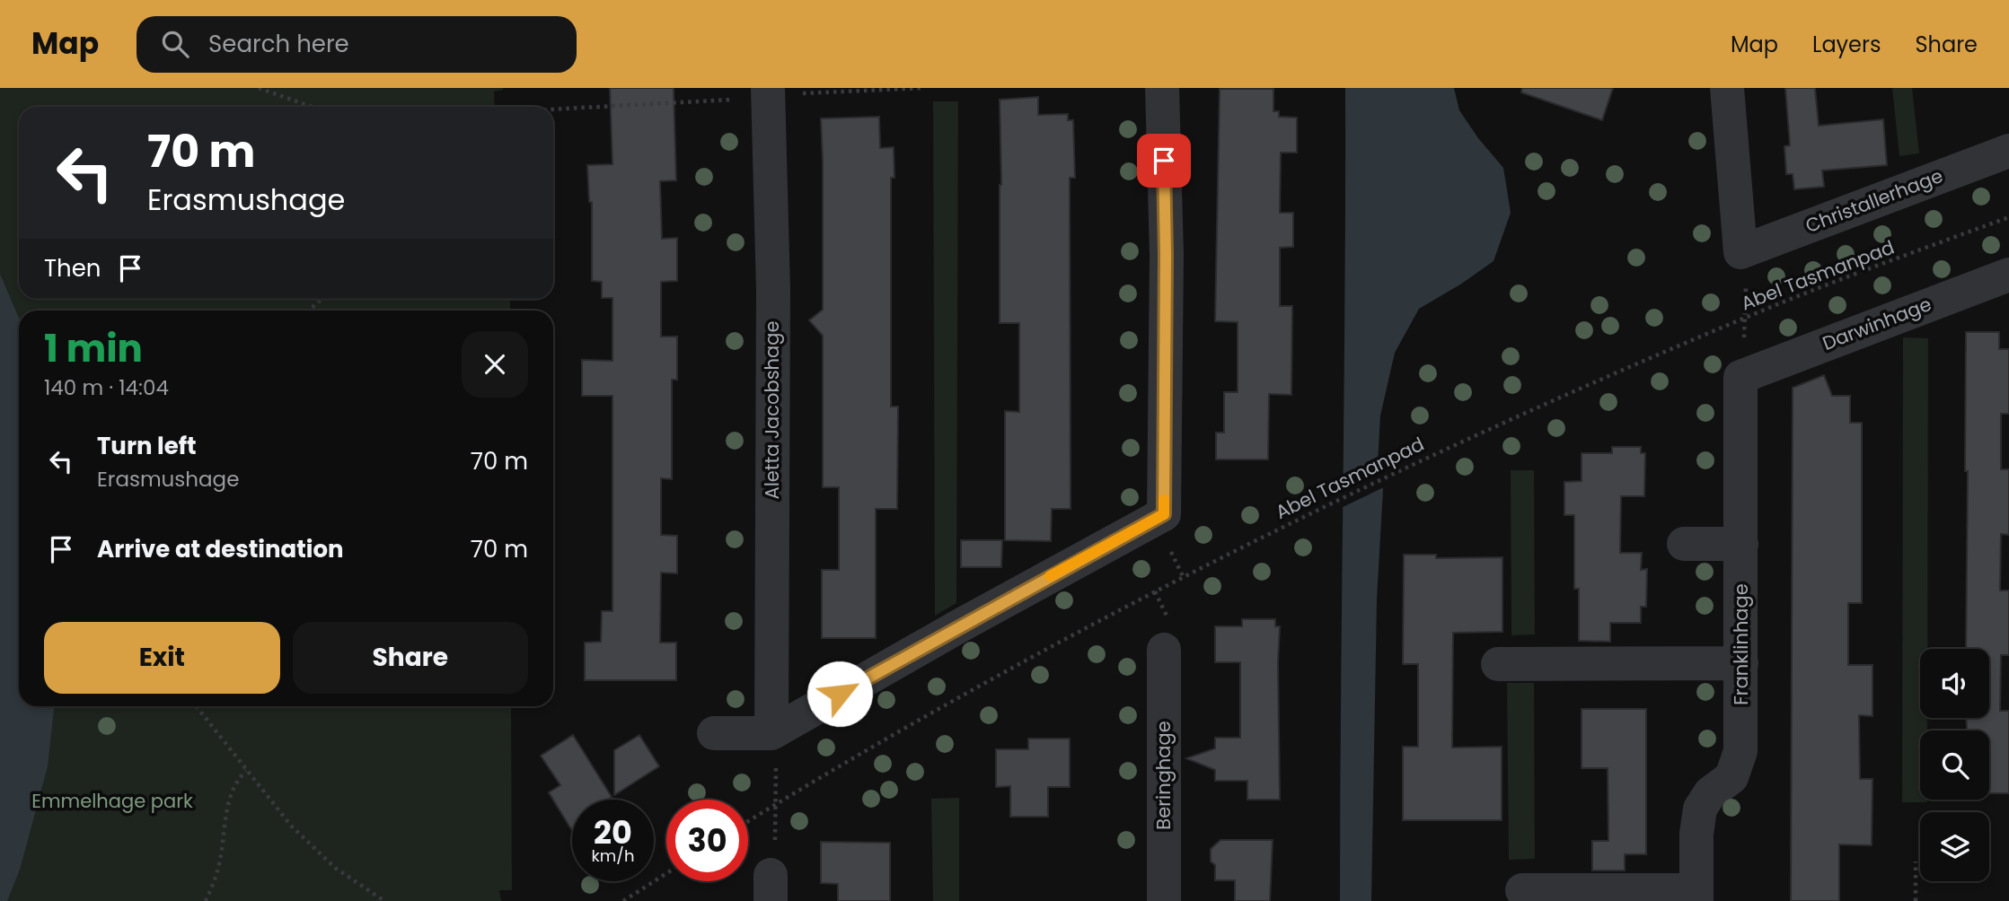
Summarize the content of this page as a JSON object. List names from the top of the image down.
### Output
{
  "streets": {
    "street": [
      "Christallerhage",
      "Darwinhage",
      "Aletta Jacobshage",
      "Franklinhage",
      "Beringhage"
    ],
    "path": ["Abel Tasmanpad"]
  },
  "crossings": [
    ["Darwinhage", "Franklinhage"]
  ],
  "parks": ["Emmelhage park"],
  "page": {
    "header": "Map",
    "search": "Search here",
    "nav": ["Map", "Layers", "Share"],
    "turn": ["70 m", "Erasmushage"],
    "then": "Then",
    "heading": ["1 min", "140 m · 14:04"],
    "list": [
      {
        "name": "Turn left",
        "note": "Erasmushage",
        "value": "70 m"
      },
      {
        "name": "Arrive at destination",
        "value": "70 m"
      }
    ],
    "buttons": ["Exit", "Share"],
    "speed": "20 km/h",
    "limit": "30"
  }
}
